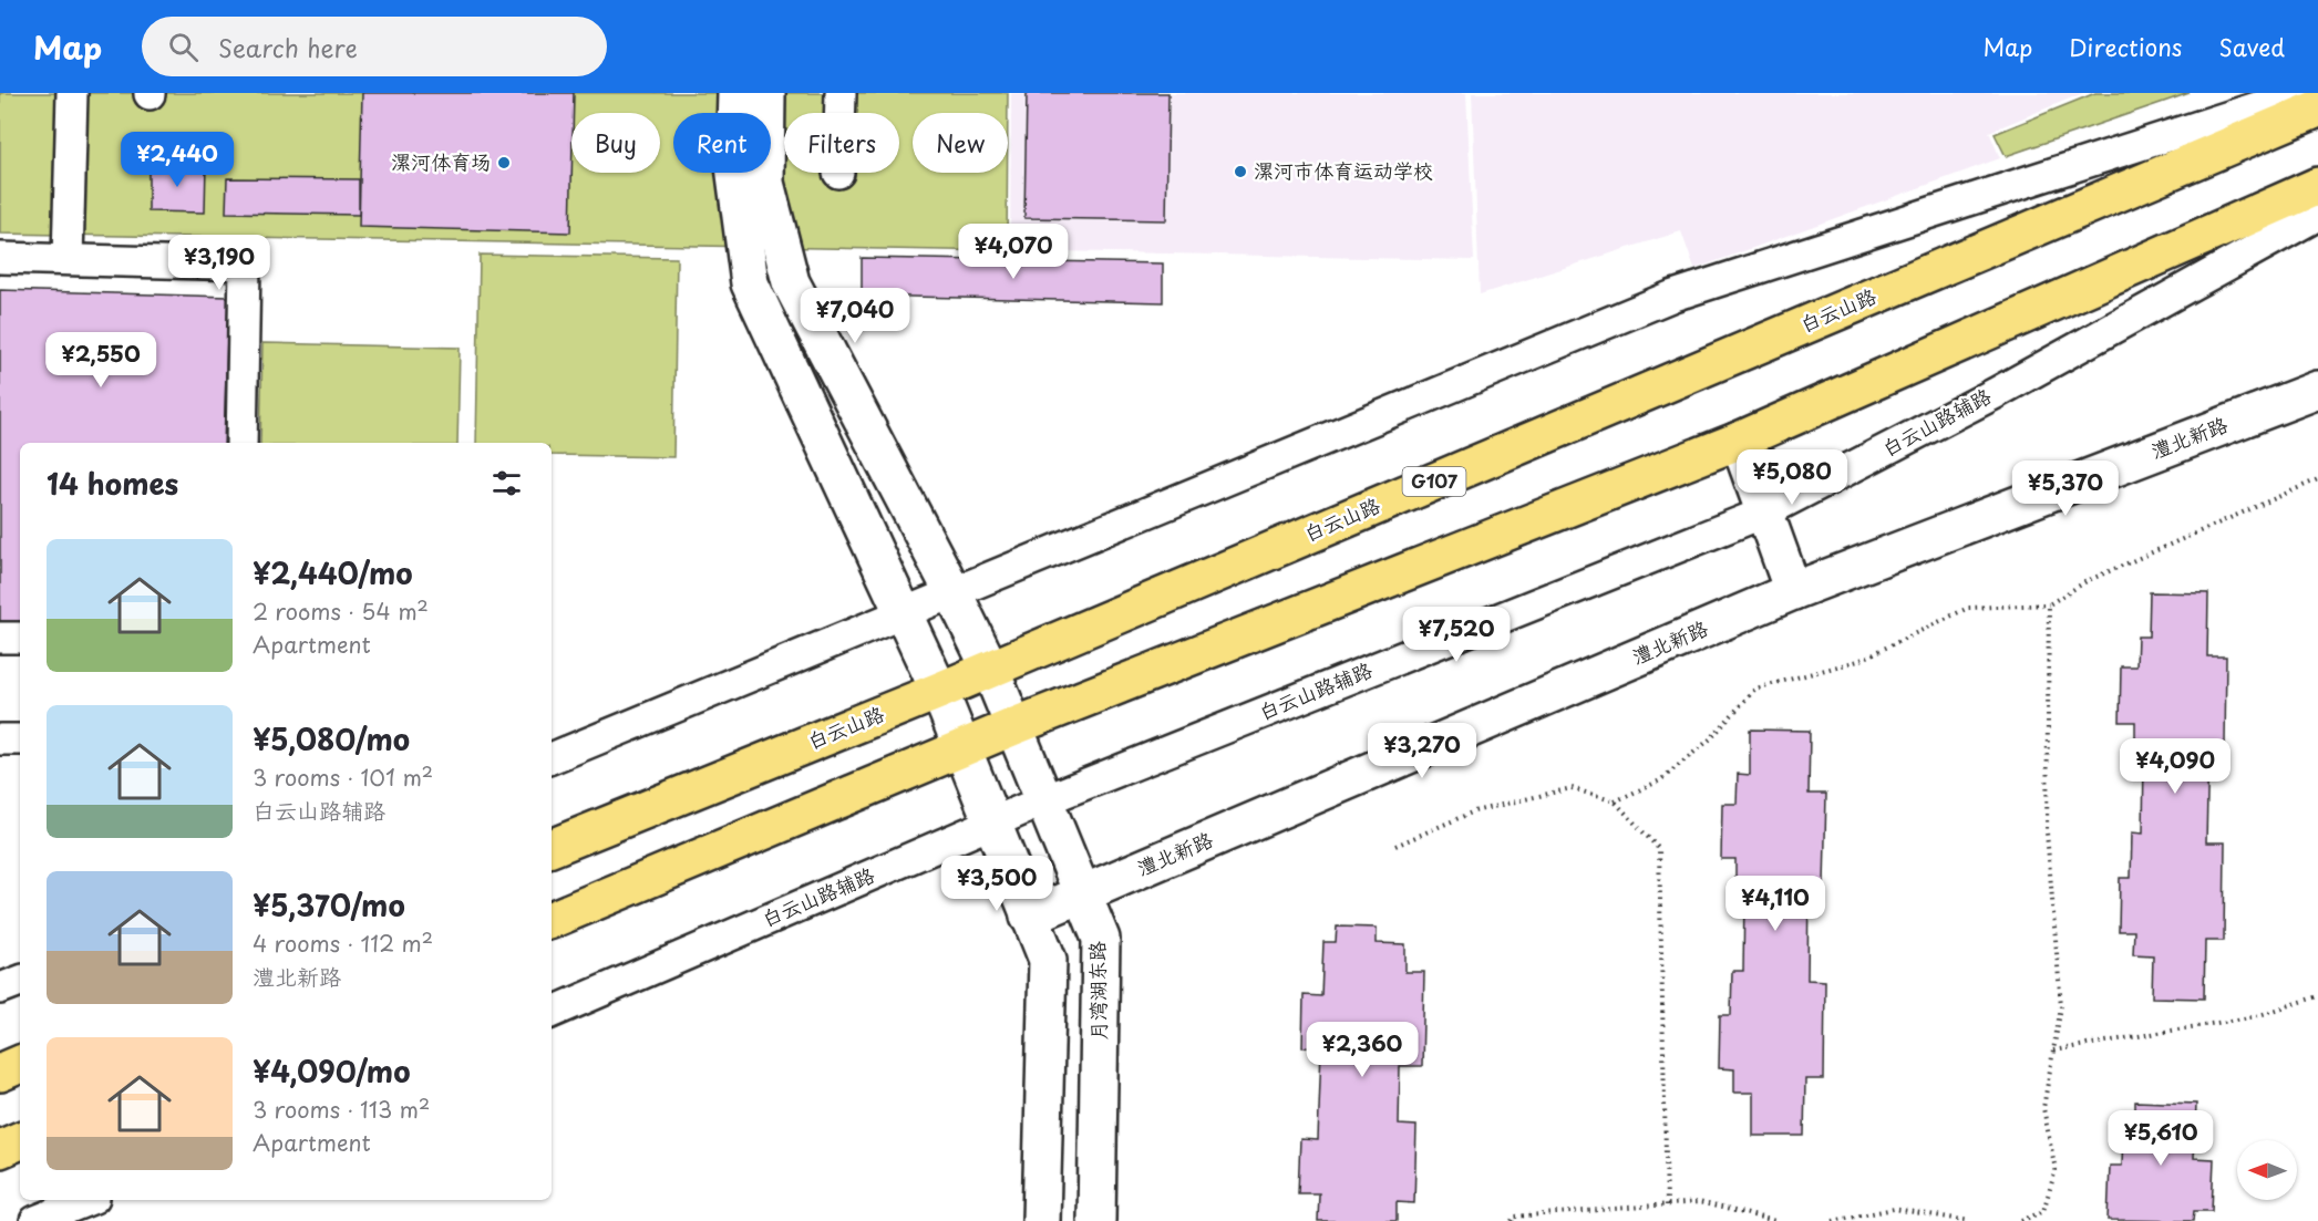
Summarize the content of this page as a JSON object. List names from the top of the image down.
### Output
{
  "streets": {
    "highway": ["白云山路", "G107"],
    "street": ["白云山路辅路", "澧北新路", "月湾湖东路"]
  },
  "crossings": [
    ["白云山路", "月湾湖东路"],
    ["白云山路辅路", "月湾湖东路"],
    ["澧北新路", "月湾湖东路"]
  ],
  "places": ["漯河体育场", "漯河市体育运动学校"],
  "north": "left",
  "page": {
    "header": "Map",
    "search": "Search here",
    "nav": ["Map", "Directions", "Saved"],
    "chip": [
      "Buy",
      "Rent",
      "Filters",
      "New"
    ],
    "price": [
      "¥2,440",
      "¥4,070",
      "¥3,190",
      "¥7,040",
      "¥2,550",
      "¥5,080",
      "¥5,370",
      "¥7,520",
      "¥3,270",
      "¥4,090",
      "¥3,500",
      "¥4,110",
      "¥2,360",
      "¥5,610"
    ],
    "heading": "14 homes",
    "list": [
      {
        "name": "¥2,440/mo",
        "note": "2 rooms · 54 m² · Apartment"
      },
      {
        "name": "¥5,080/mo",
        "note": "3 rooms · 101 m² · 白云山路辅路"
      },
      {
        "name": "¥5,370/mo",
        "note": "4 rooms · 112 m² · 澧北新路"
      },
      {
        "name": "¥4,090/mo",
        "note": "3 rooms · 113 m² · Apartment"
      }
    ]
  }
}
